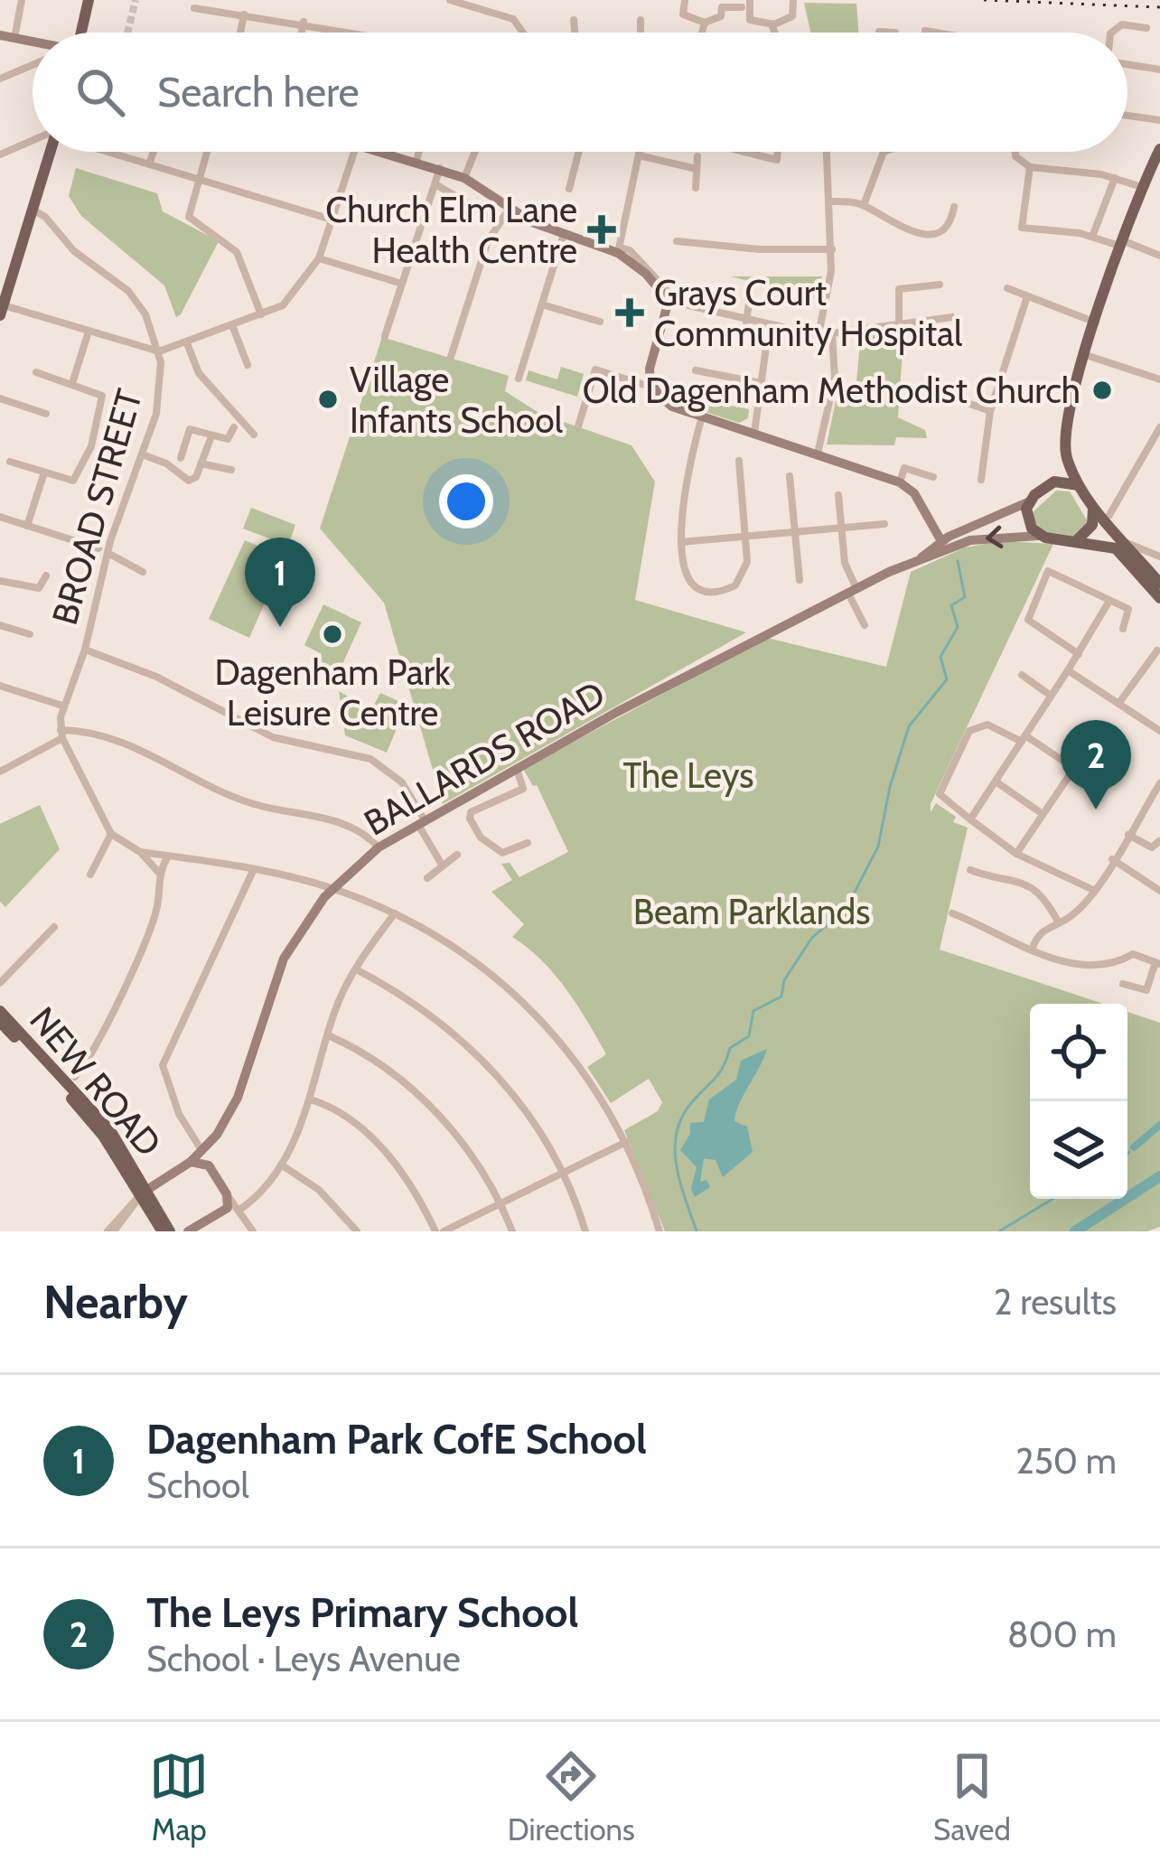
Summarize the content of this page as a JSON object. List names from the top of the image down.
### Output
{
  "streets": {
    "main road": ["BALLARDS ROAD", "NEW ROAD"],
    "street": ["BROAD STREET"]
  },
  "crossings": [
    ["BALLARDS ROAD", "NEW ROAD"]
  ],
  "parks": ["The Leys", "Beam Parklands"],
  "places": {
    "health": ["Church Elm Lane Health Centre", "Grays Court Community Hospital"],
    "other": ["Old Dagenham Methodist Church", "Village Infants School", "Dagenham Park Leisure Centre"]
  },
  "page": {
    "search": "Search here",
    "pins": ["1", "2"],
    "heading": ["Nearby", "2 results"],
    "list": [
      {
        "mark": "1",
        "name": "Dagenham Park CofE School",
        "note": "School",
        "value": "250 m"
      },
      {
        "mark": "2",
        "name": "The Leys Primary School",
        "note": "School · Leys Avenue",
        "value": "800 m"
      }
    ],
    "nav": ["Map", "Directions", "Saved"]
  }
}
